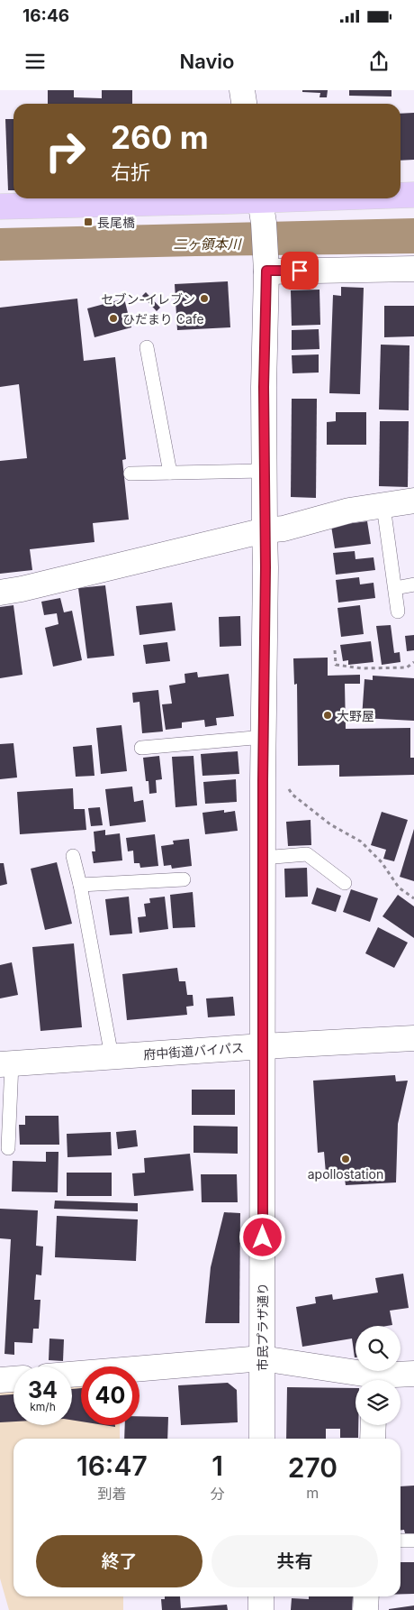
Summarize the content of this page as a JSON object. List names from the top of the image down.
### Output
{
  "streets": {
    "street": ["府中街道バイパス", "市民プラザ通り"]
  },
  "crossings": [
    ["府中街道バイパス", "市民プラザ通り"]
  ],
  "water": ["二ヶ領本川"],
  "places": {
    "transit": ["長尾橋"],
    "other": [
      "セブン-イレブン",
      "ひだまり Cafe",
      "大野屋",
      "apollostation"
    ]
  },
  "page": {
    "status": "16:46",
    "header": "Navio",
    "turn": ["260 m", "右折"],
    "speed": "34 km/h",
    "limit": "40",
    "eta": [
      "16:47",
      "到着",
      "1",
      "分",
      "270",
      "m"
    ],
    "buttons": ["終了", "共有"]
  }
}
